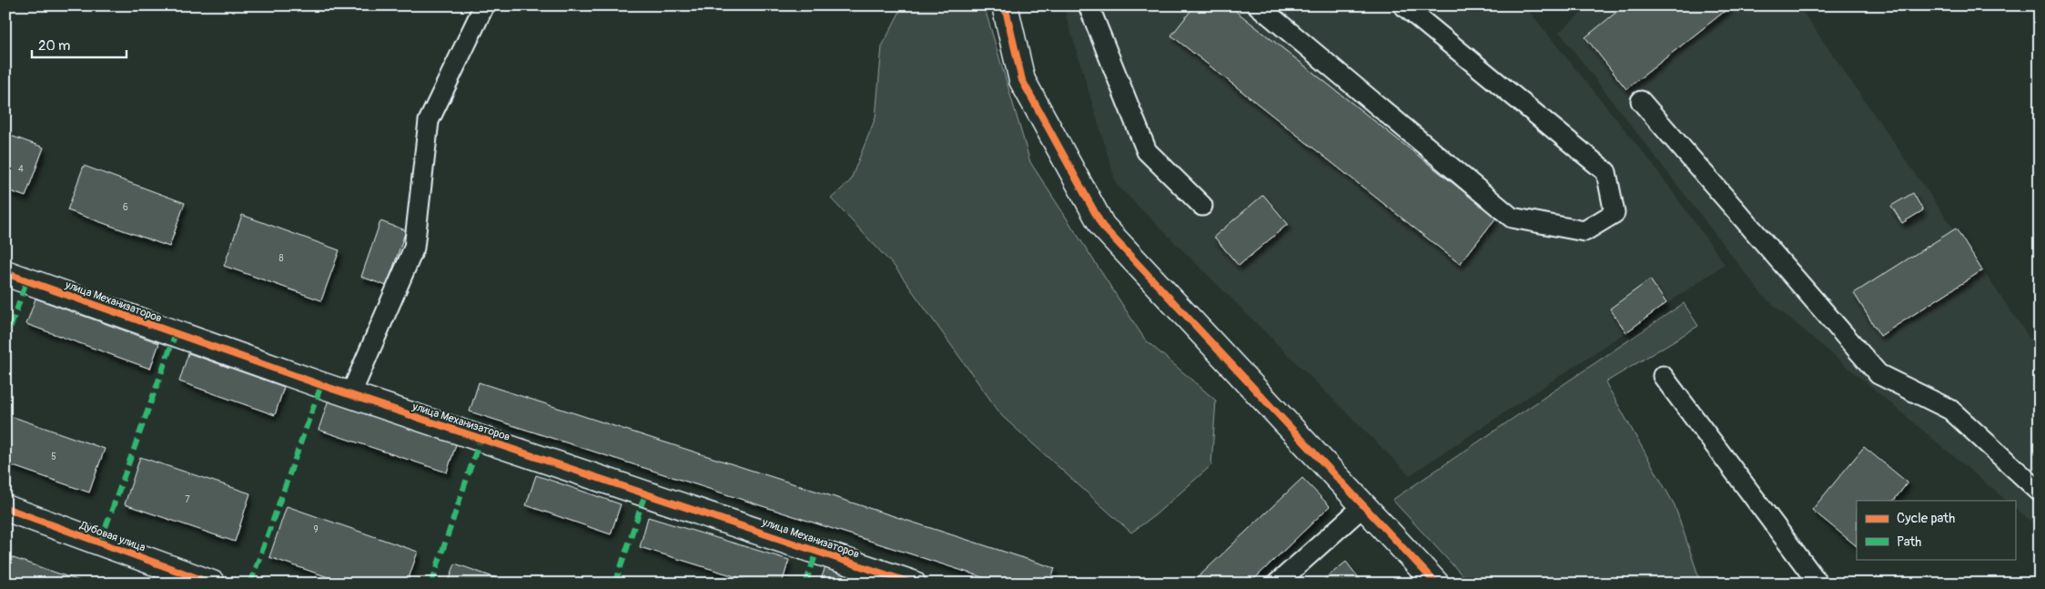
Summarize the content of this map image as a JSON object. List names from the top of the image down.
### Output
{
  "streets": {
    "street": ["улица Механизаторов", "Дубовая улица"]
  },
  "house_numbers": [
    "4",
    "6",
    "8",
    "5",
    "7",
    "9"
  ],
  "legend": ["Cycle path", "Path"],
  "scale_bar": "20 m"
}
